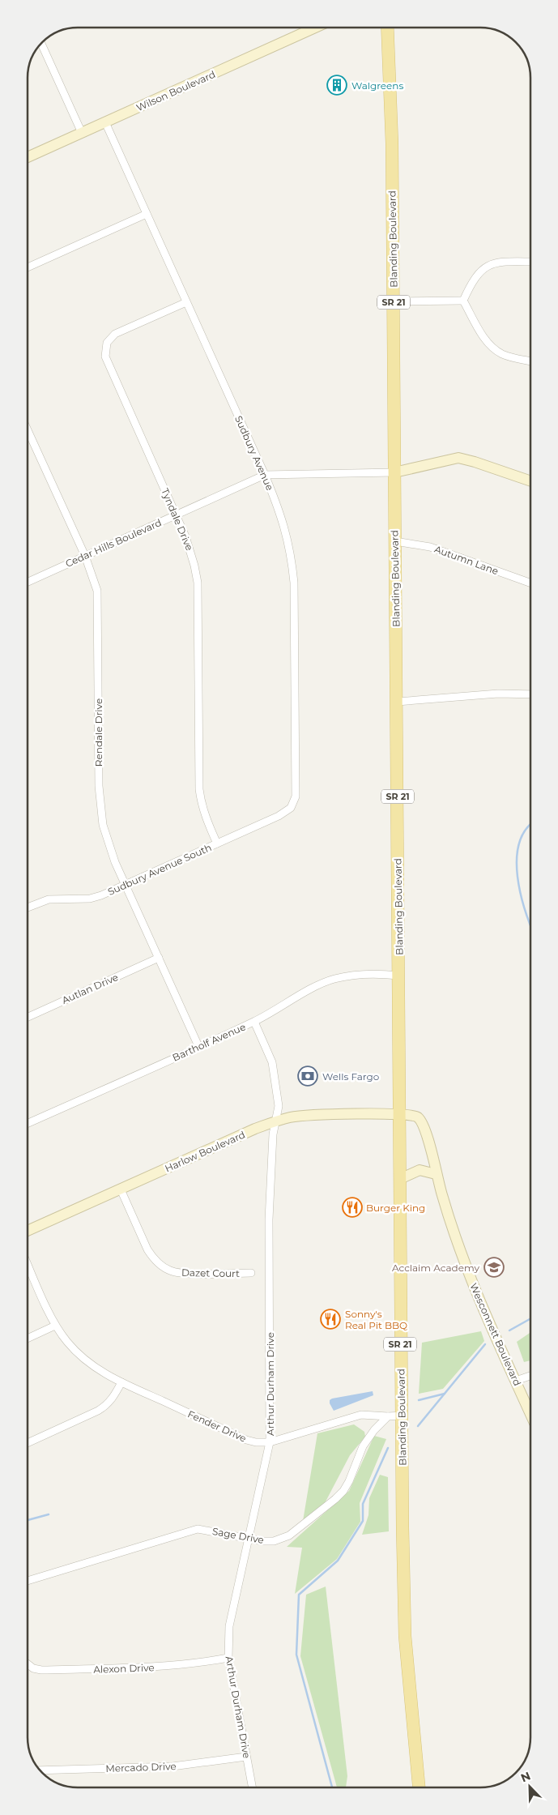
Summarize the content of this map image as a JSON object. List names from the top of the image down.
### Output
{
  "streets": {
    "main road": ["Blanding Boulevard", "SR 21"],
    "street": [
      "Wilson Boulevard",
      "Sudbury Avenue",
      "Tyndale Drive",
      "Cedar Hills Boulevard",
      "Autumn Lane",
      "Rendale Drive",
      "Sudbury Avenue South",
      "Autlan Drive",
      "Bartholf Avenue",
      "Harlow Boulevard",
      "Dazet Court",
      "Wesconnett Boulevard",
      "Arthur Durham Drive",
      "Fender Drive",
      "Sage Drive",
      "Alexon Drive",
      "Mercado Drive"
    ]
  },
  "crossings": [
    ["Wilson Boulevard", "Sudbury Avenue"],
    ["Blanding Boulevard", "Cedar Hills Boulevard"],
    ["Blanding Boulevard", "Autumn Lane"],
    ["Blanding Boulevard", "Bartholf Avenue"],
    ["Blanding Boulevard", "Harlow Boulevard"],
    ["Blanding Boulevard", "Wesconnett Boulevard"],
    ["Sudbury Avenue", "Tyndale Drive"],
    ["Sudbury Avenue", "Cedar Hills Boulevard"],
    ["Sudbury Avenue", "Sudbury Avenue South"],
    ["Tyndale Drive", "Cedar Hills Boulevard"],
    ["Tyndale Drive", "Sudbury Avenue South"],
    ["Cedar Hills Boulevard", "Rendale Drive"],
    ["Rendale Drive", "Sudbury Avenue South"],
    ["Rendale Drive", "Autlan Drive"],
    ["Rendale Drive", "Bartholf Avenue"],
    ["Bartholf Avenue", "Arthur Durham Drive"],
    ["Harlow Boulevard", "Dazet Court"],
    ["Harlow Boulevard", "Wesconnett Boulevard"],
    ["Harlow Boulevard", "Arthur Durham Drive"],
    ["Arthur Durham Drive", "Fender Drive"],
    ["Arthur Durham Drive", "Sage Drive"],
    ["Arthur Durham Drive", "Alexon Drive"],
    ["Arthur Durham Drive", "Mercado Drive"],
    ["Fender Drive", "Sage Drive"]
  ],
  "places": {
    "building": ["Walgreens"],
    "bank": ["Wells Fargo"],
    "restaurant": ["Burger King", "Sonny's Real Pit BBQ"],
    "school or university": ["Acclaim Academy"]
  },
  "north": "top left"
}
